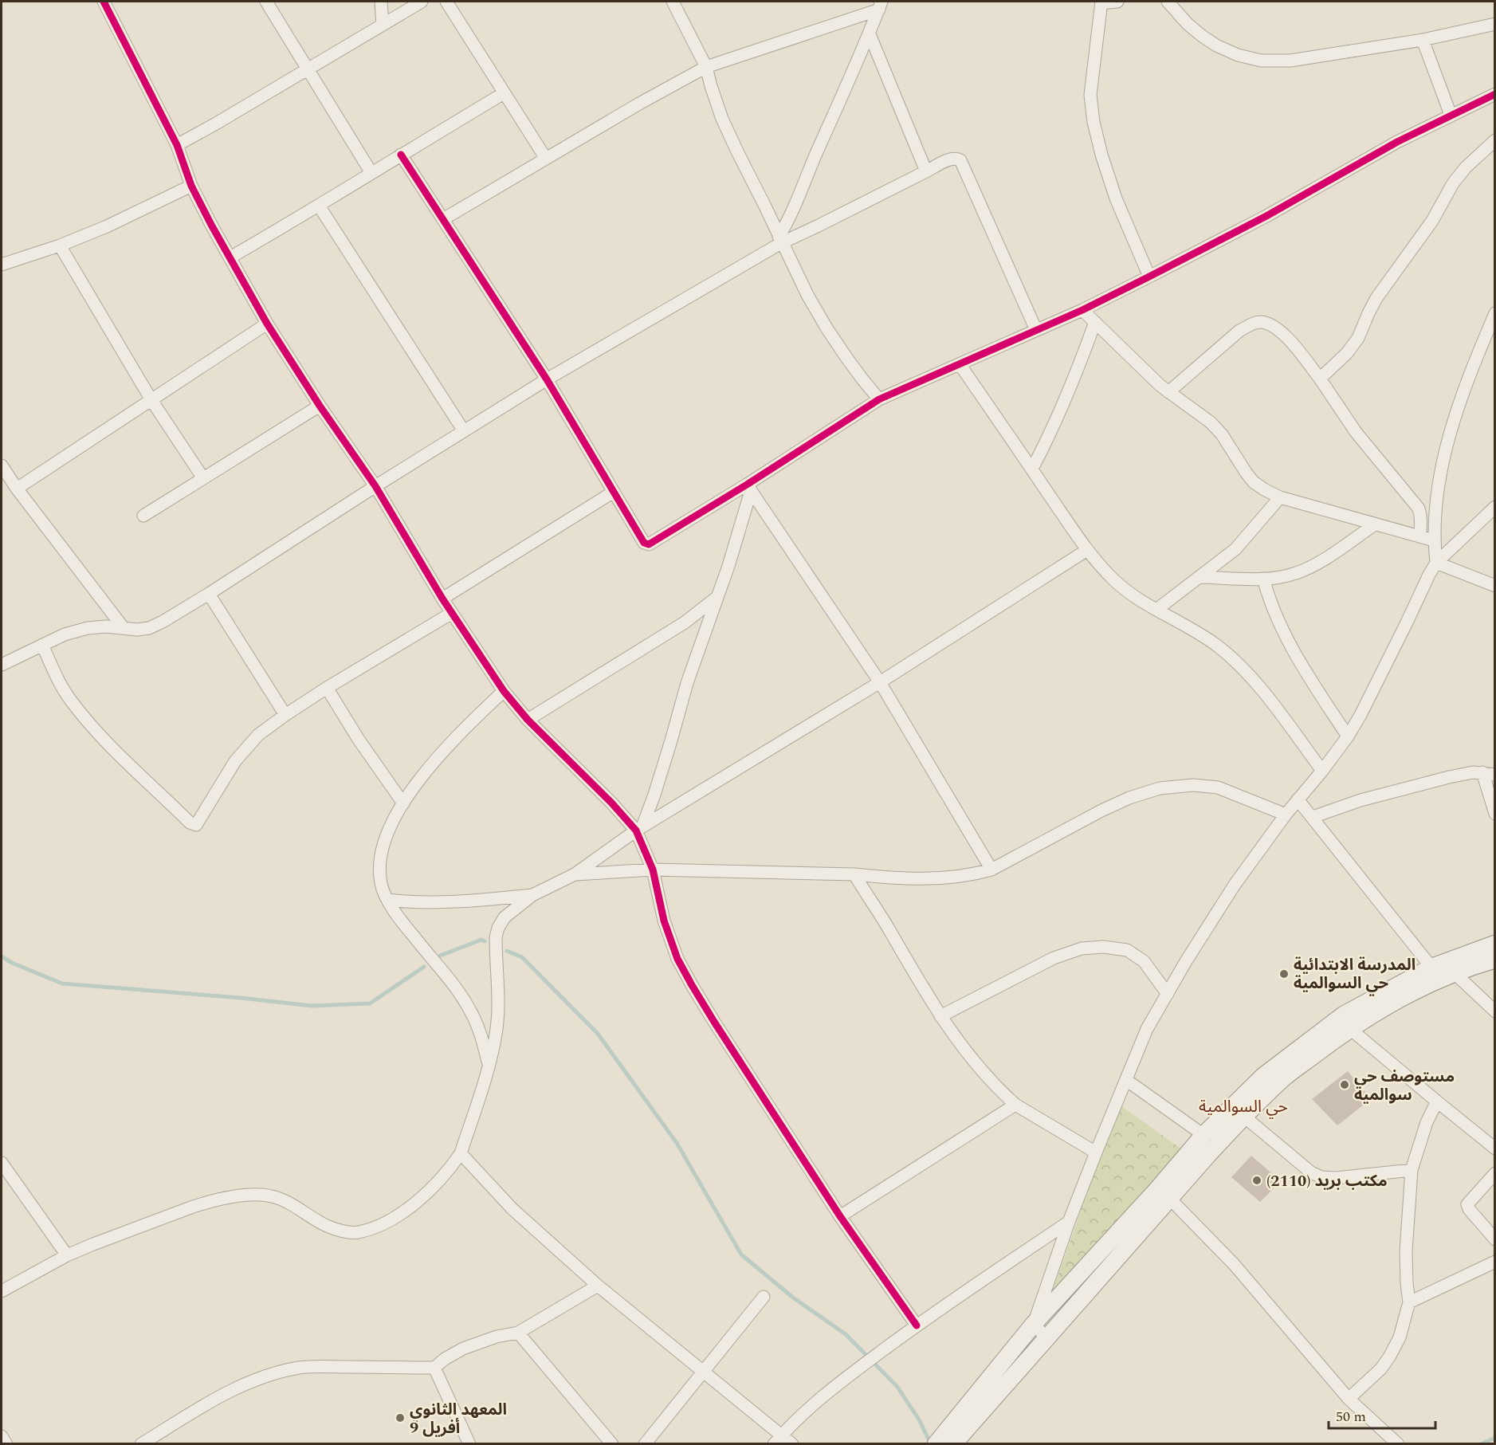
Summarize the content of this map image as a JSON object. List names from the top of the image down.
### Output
{
  "districts": ["حي السوالمية"],
  "places": [
    "المدرسة الابتدائية حي السوالمية",
    "مستوصف حي سوالمية",
    "مكتب بريد (2110)",
    "المعهد الثانوي 9 أفريل"
  ],
  "scale_bar": "50 m"
}
